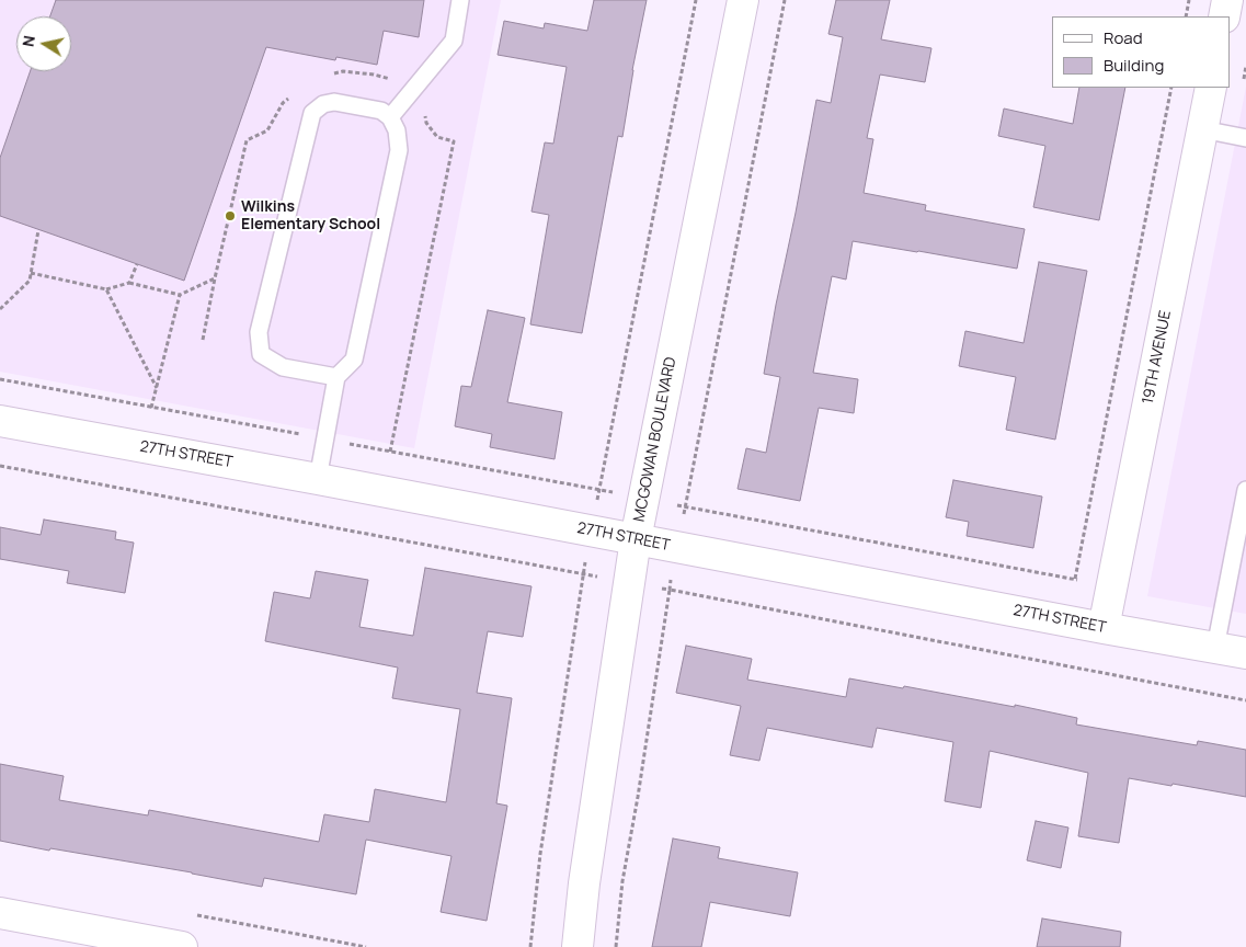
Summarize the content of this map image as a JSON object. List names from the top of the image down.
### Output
{
  "streets": {
    "street": ["19TH AVENUE", "MCGOWAN BOULEVARD", "27TH STREET"]
  },
  "crossings": [
    ["19TH AVENUE", "27TH STREET"],
    ["MCGOWAN BOULEVARD", "27TH STREET"]
  ],
  "places": ["Wilkins Elementary School"],
  "legend": ["Road", "Building"],
  "north": "left"
}
